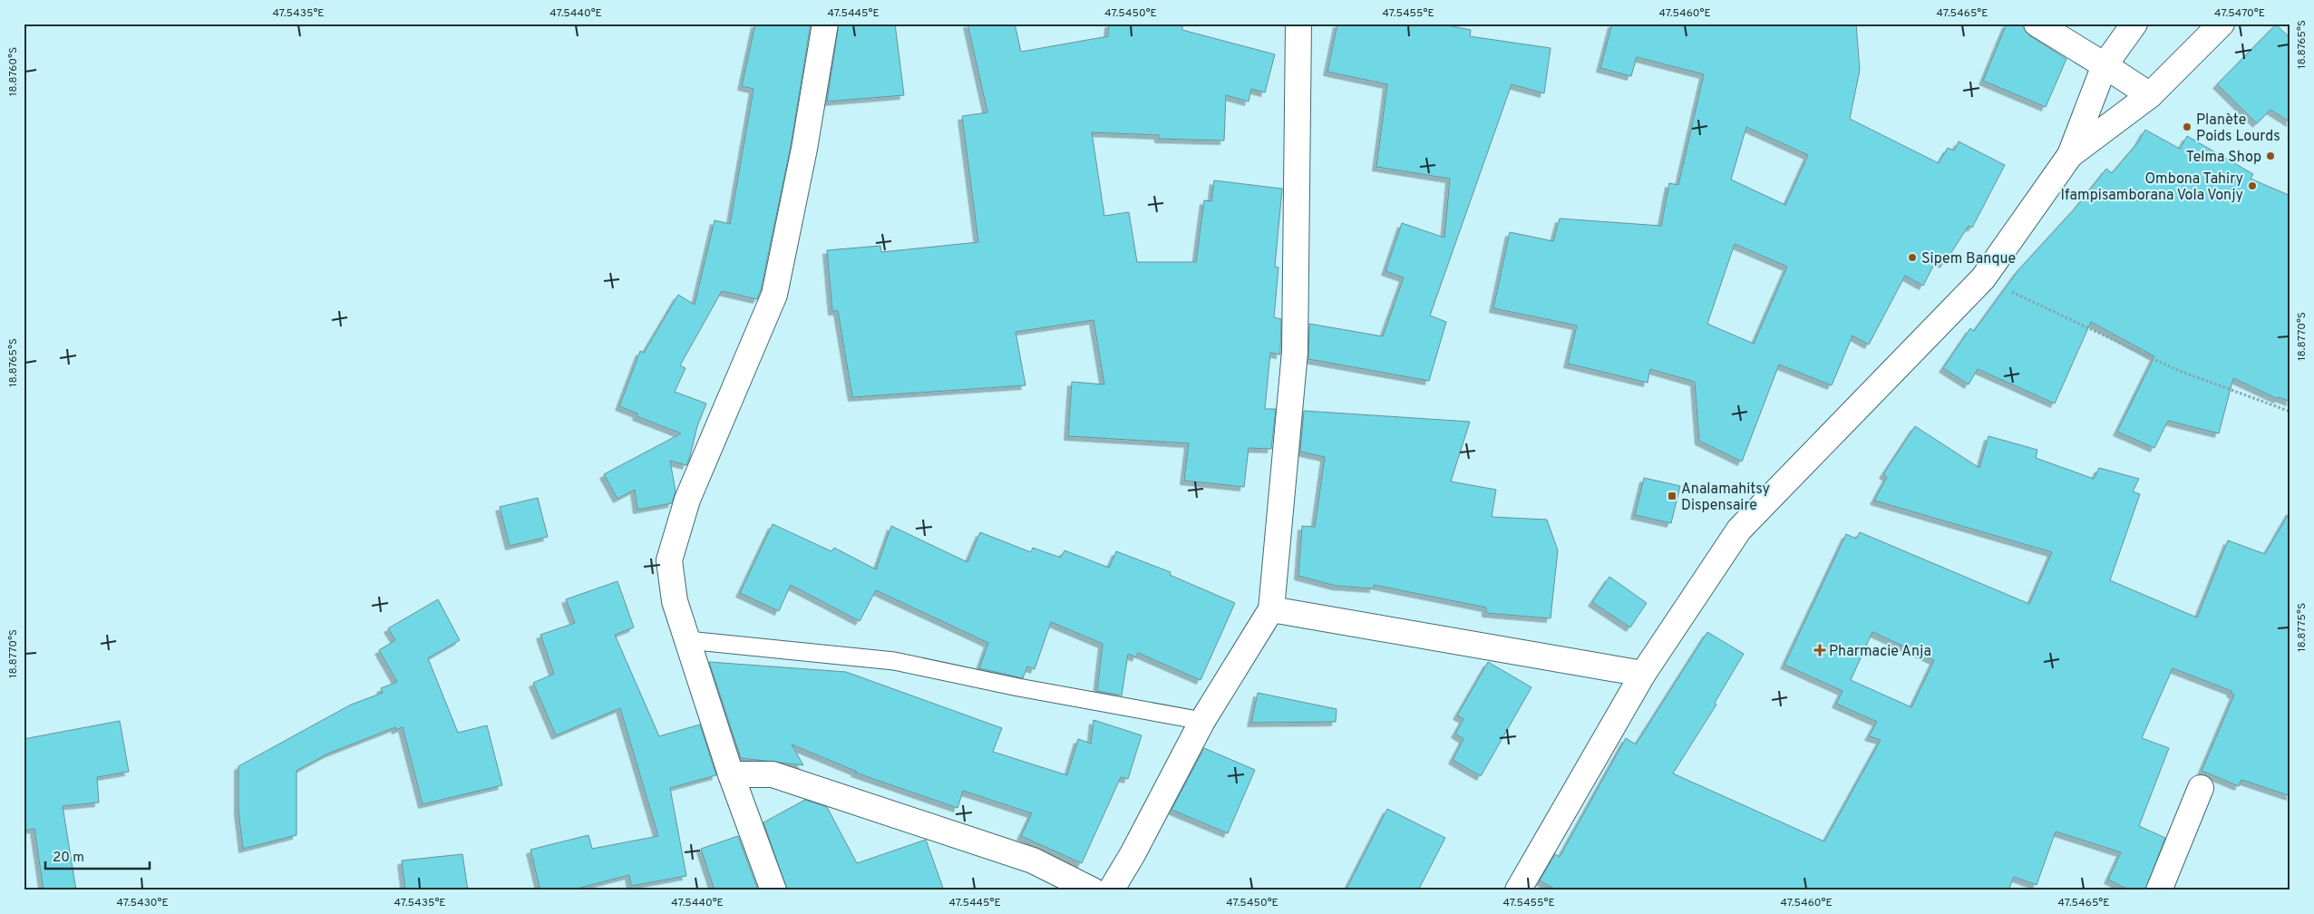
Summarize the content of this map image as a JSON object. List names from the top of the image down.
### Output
{
  "places": {
    "other": [
      "Planète Poids Lourds",
      "Telma Shop",
      "Ombona Tahiry Ifampisamborana Vola Vonjy",
      "Sipem Banque"
    ],
    "transit": ["Analamahitsy Dispensaire"],
    "health": ["Pharmacie Anja"]
  },
  "scale_bar": "20 m",
  "coordinates": [
    "47.5435°E",
    "47.5440°E",
    "47.5445°E",
    "47.5450°E",
    "47.5455°E",
    "47.5460°E",
    "47.5465°E",
    "47.5470°E",
    "18.8765°S",
    "18.8760°S",
    "18.8770°S",
    "18.8775°S",
    "47.5430°E"
  ]
}
